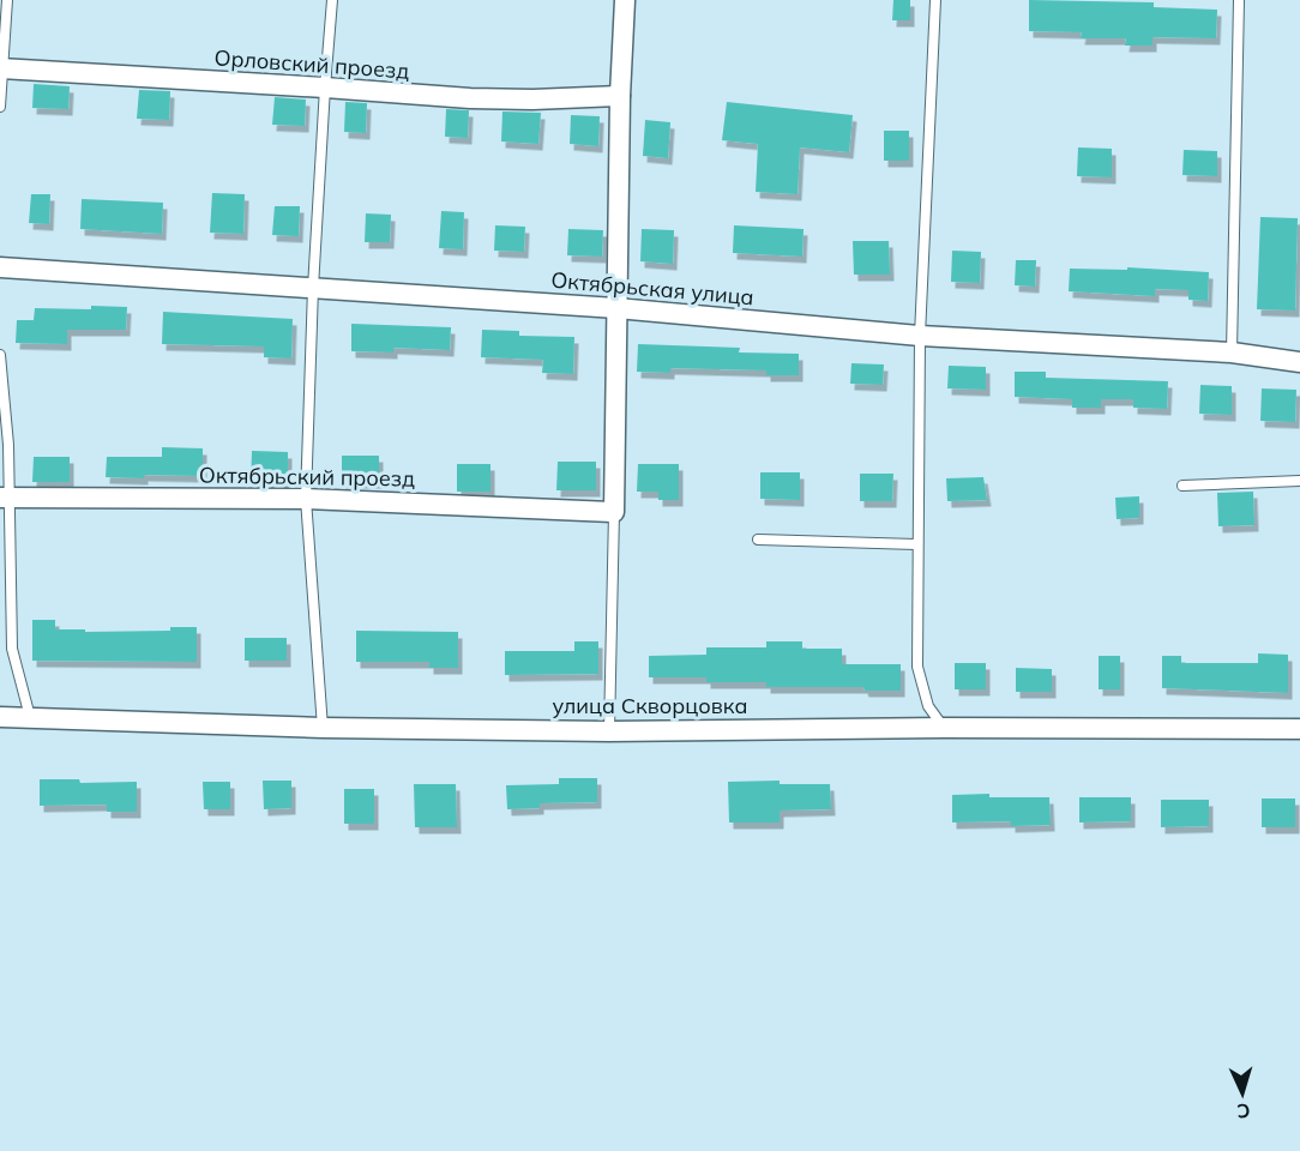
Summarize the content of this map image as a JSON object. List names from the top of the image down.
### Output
{
  "streets": {
    "street": [
      "Орловский проезд",
      "Октябрьская улица",
      "Октябрьский проезд",
      "улица Скворцовка"
    ]
  },
  "north": "bottom"
}
